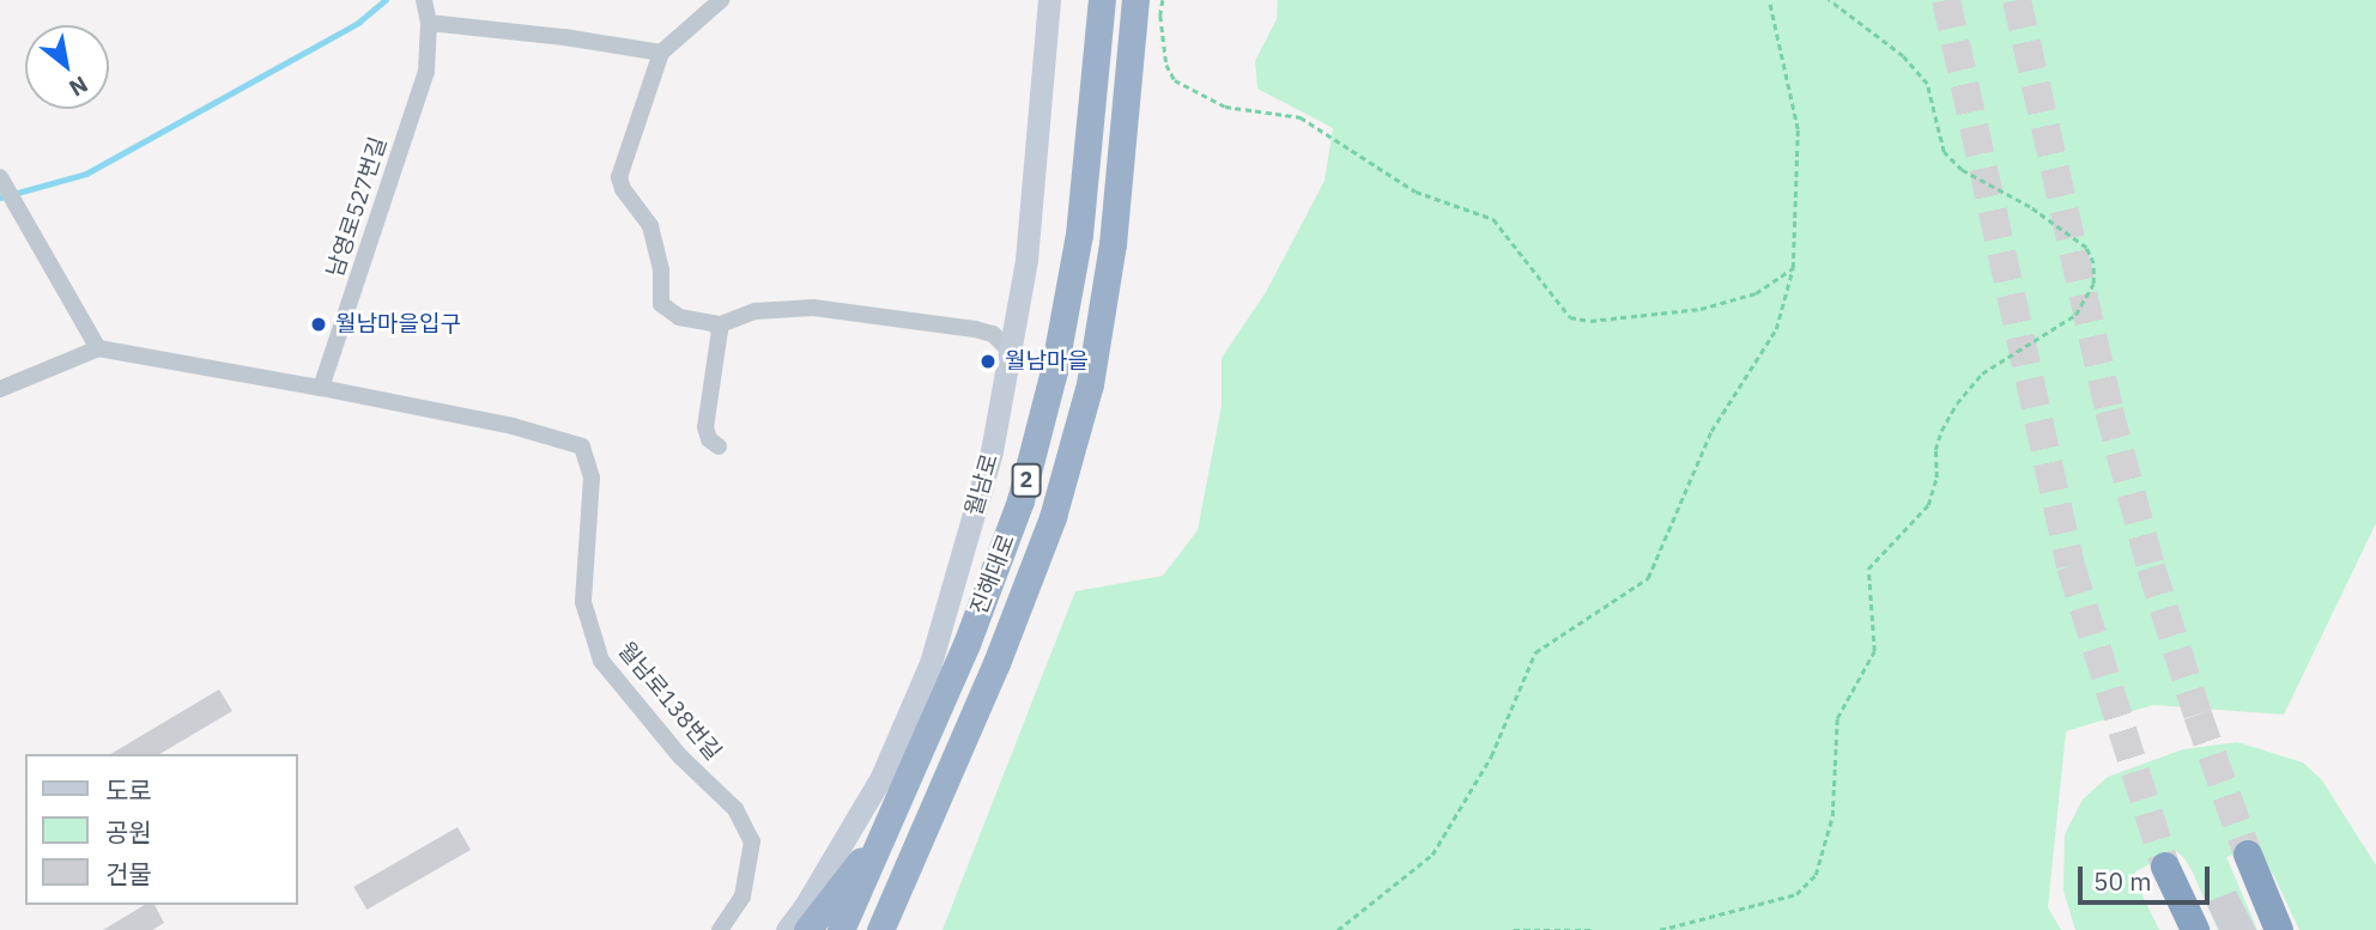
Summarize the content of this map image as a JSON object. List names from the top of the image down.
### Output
{
  "streets": {
    "highway": ["2", "진해대로"],
    "main road": ["월남로"],
    "street": ["남영로527번길", "월남로138번길"]
  },
  "crossings": [
    ["남영로527번길", "월남로138번길"]
  ],
  "places": ["월남마을입구", "월남마을"],
  "legend": ["도로", "공원", "건물"],
  "scale_bar": "50 m",
  "north": "bottom right"
}
